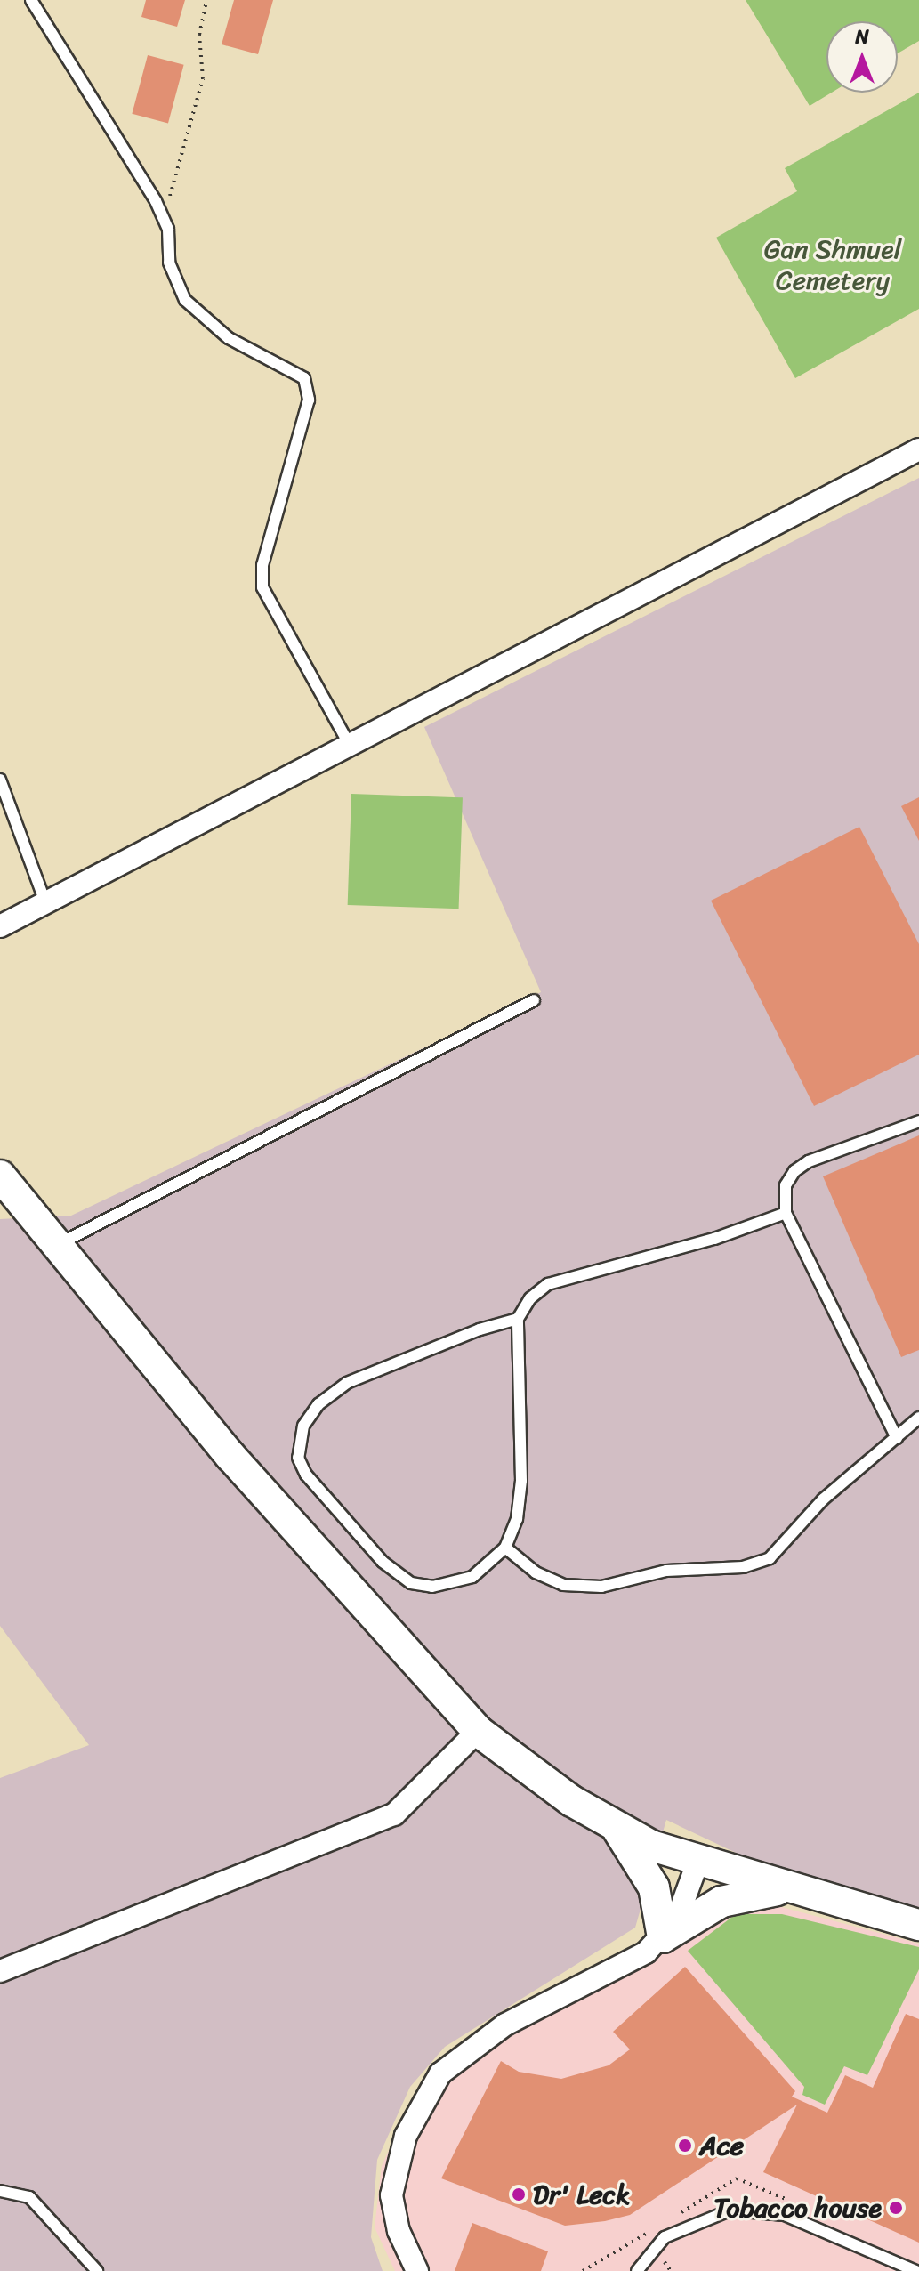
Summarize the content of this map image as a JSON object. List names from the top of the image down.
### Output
{
  "parks": ["Gan Shmuel Cemetery"],
  "places": ["Ace", "Dr' Leck", "Tobacco house"],
  "north": "top"
}
